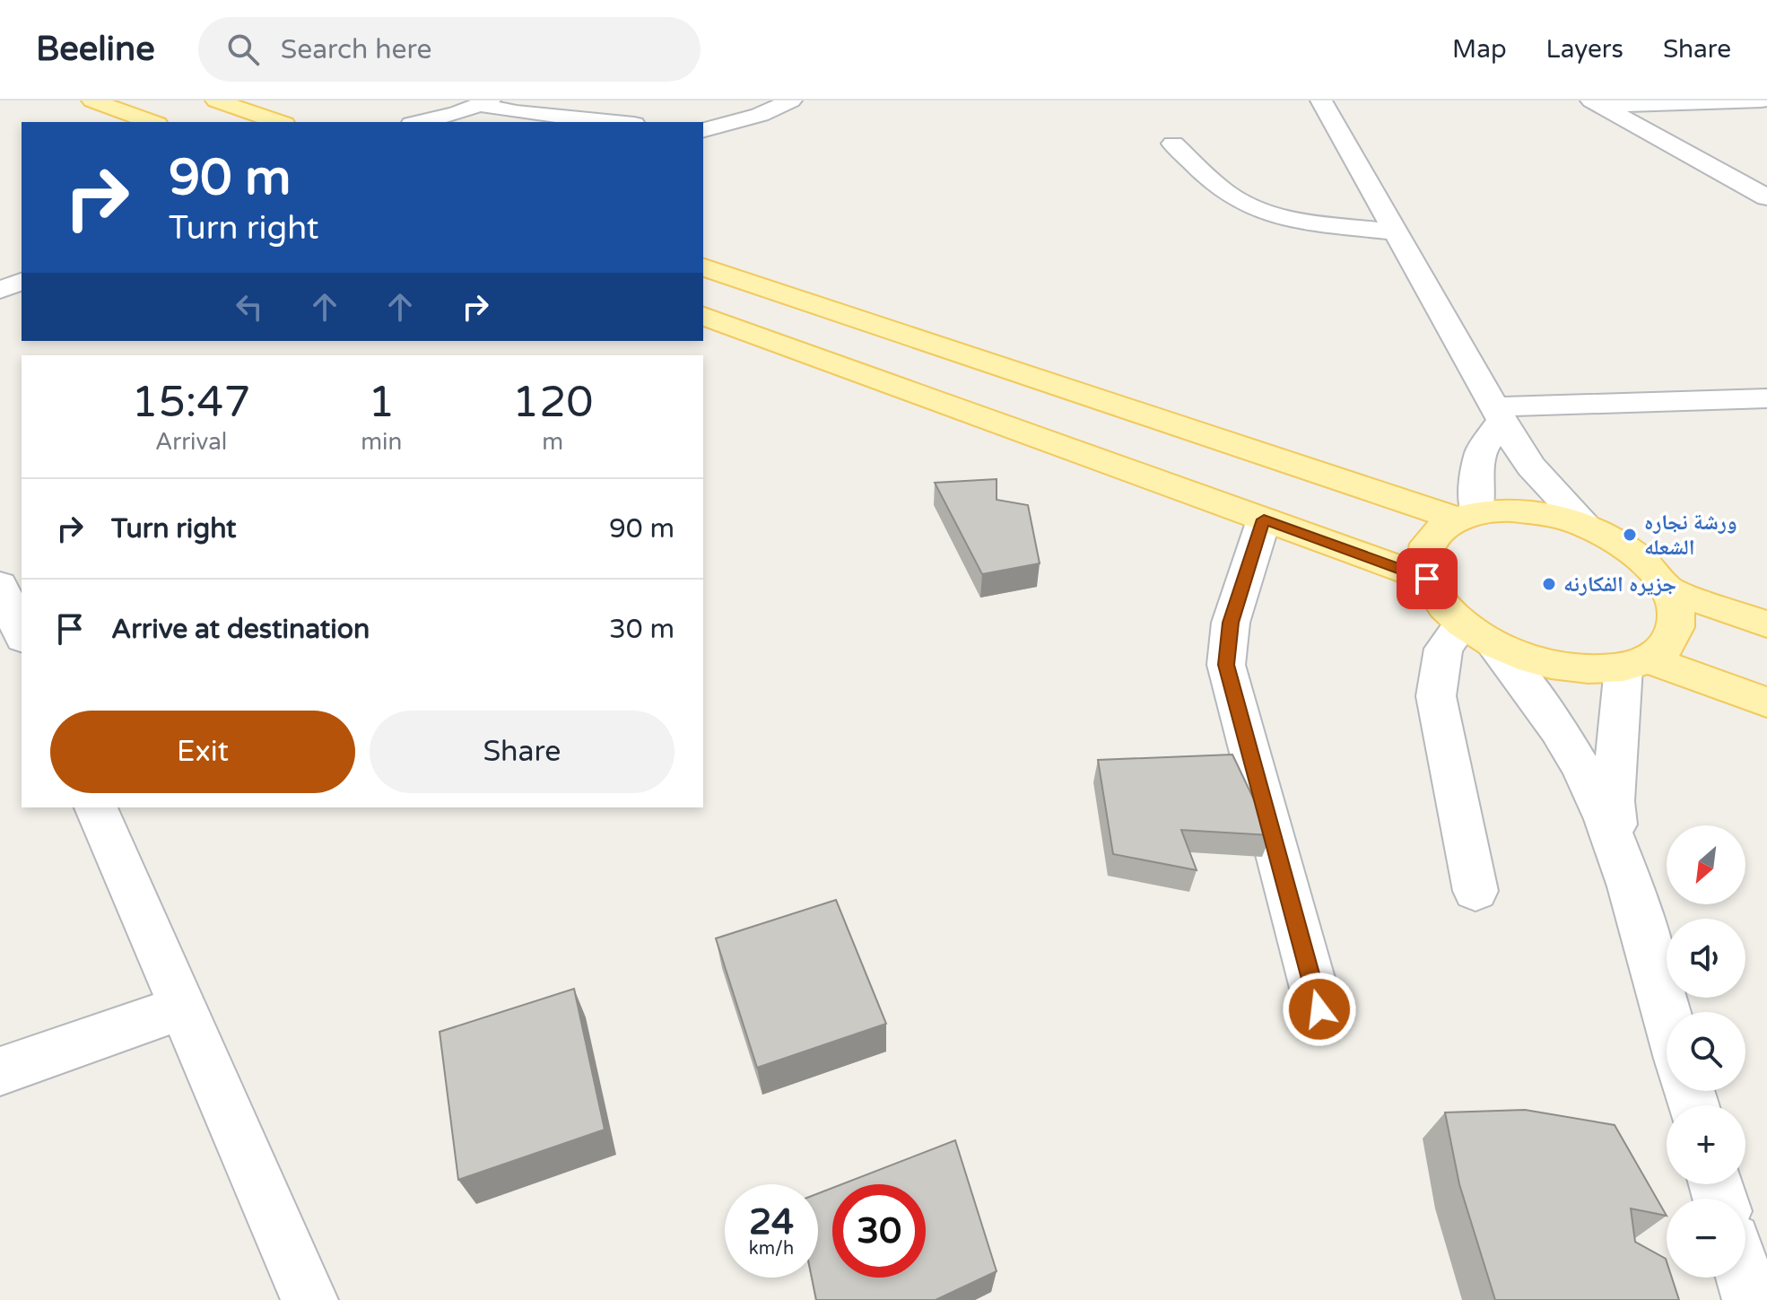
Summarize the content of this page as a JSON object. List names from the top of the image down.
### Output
{
  "places": ["ورشة نجاره الشعله", "جزيره الفكارنه"],
  "north": "bottom left",
  "page": {
    "header": "Beeline",
    "search": "Search here",
    "nav": ["Map", "Layers", "Share"],
    "turn": ["90 m", "Turn right"],
    "eta": [
      "15:47",
      "Arrival",
      "1",
      "min",
      "120",
      "m"
    ],
    "list": [
      {
        "name": "Turn right",
        "value": "90 m"
      },
      {
        "name": "Arrive at destination",
        "value": "30 m"
      }
    ],
    "buttons": ["Exit", "Share"],
    "map_buttons": ["+", "−"],
    "speed": "24 km/h",
    "limit": "30"
  }
}
